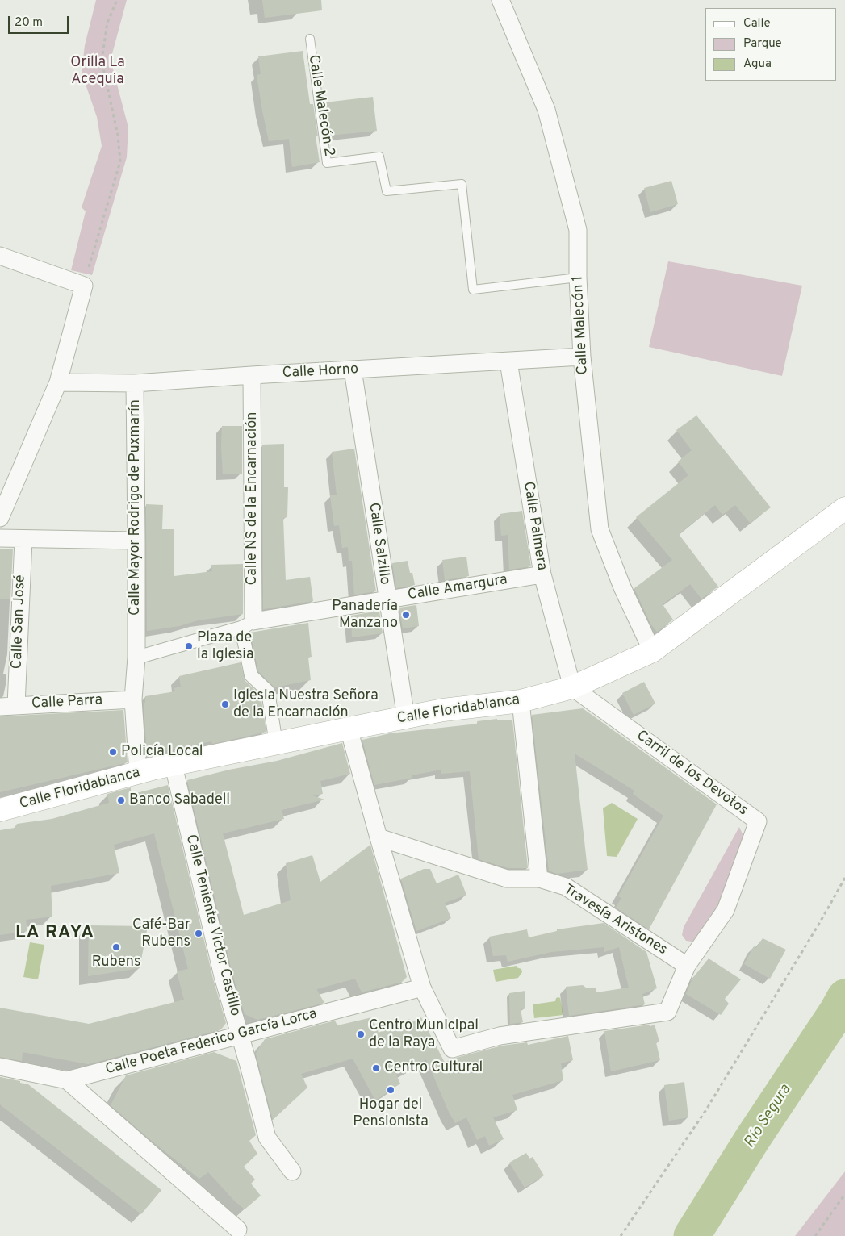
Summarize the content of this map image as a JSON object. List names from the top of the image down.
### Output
{
  "streets": {
    "main road": ["Calle Floridablanca"],
    "street": [
      "Calle Malecón 1",
      "Calle Horno",
      "Calle NS de la Encarnación",
      "Calle Mayor Rodrigo de Puxmarín",
      "Calle Palmera",
      "Calle Salzillo",
      "Calle Amargura",
      "Calle San José",
      "Calle Parra",
      "Carril de los Devotos",
      "Travesía Aristones",
      "Calle Teniente Victor Castillo",
      "Calle Poeta Federico García Lorca"
    ],
    "lane": ["Calle Malecón 2"]
  },
  "crossings": [
    ["Calle Malecón 2", "Calle Malecón 1"],
    ["Calle Malecón 1", "Calle Horno"],
    ["Calle Malecón 1", "Calle Floridablanca"],
    ["Calle Horno", "Calle NS de la Encarnación"],
    ["Calle Horno", "Calle Mayor Rodrigo de Puxmarín"],
    ["Calle Horno", "Calle Palmera"],
    ["Calle Horno", "Calle Salzillo"],
    ["Calle NS de la Encarnación", "Calle Amargura"],
    ["Calle Palmera", "Calle Amargura"],
    ["Calle Palmera", "Calle Floridablanca"],
    ["Calle Palmera", "Carril de los Devotos"],
    ["Calle Salzillo", "Calle Amargura"],
    ["Calle Salzillo", "Calle Floridablanca"],
    ["Calle San José", "Calle Parra"],
    ["Calle Floridablanca", "Carril de los Devotos"],
    ["Calle Floridablanca", "Calle Teniente Victor Castillo"],
    ["Carril de los Devotos", "Travesía Aristones"],
    ["Calle Teniente Victor Castillo", "Calle Poeta Federico García Lorca"]
  ],
  "districts": ["LA RAYA"],
  "water": ["Río Segura"],
  "parks": ["Orilla La Acequia"],
  "places": [
    "Panadería Manzano",
    "Plaza de la Iglesia",
    "Iglesia Nuestra Señora de la Encarnación",
    "Policía Local",
    "Banco Sabadell",
    "Café-Bar Rubens",
    "Rubens",
    "Centro Municipal de la Raya",
    "Centro Cultural",
    "Hogar del Pensionista"
  ],
  "legend": ["Calle", "Parque", "Agua"],
  "scale_bar": "20 m"
}
